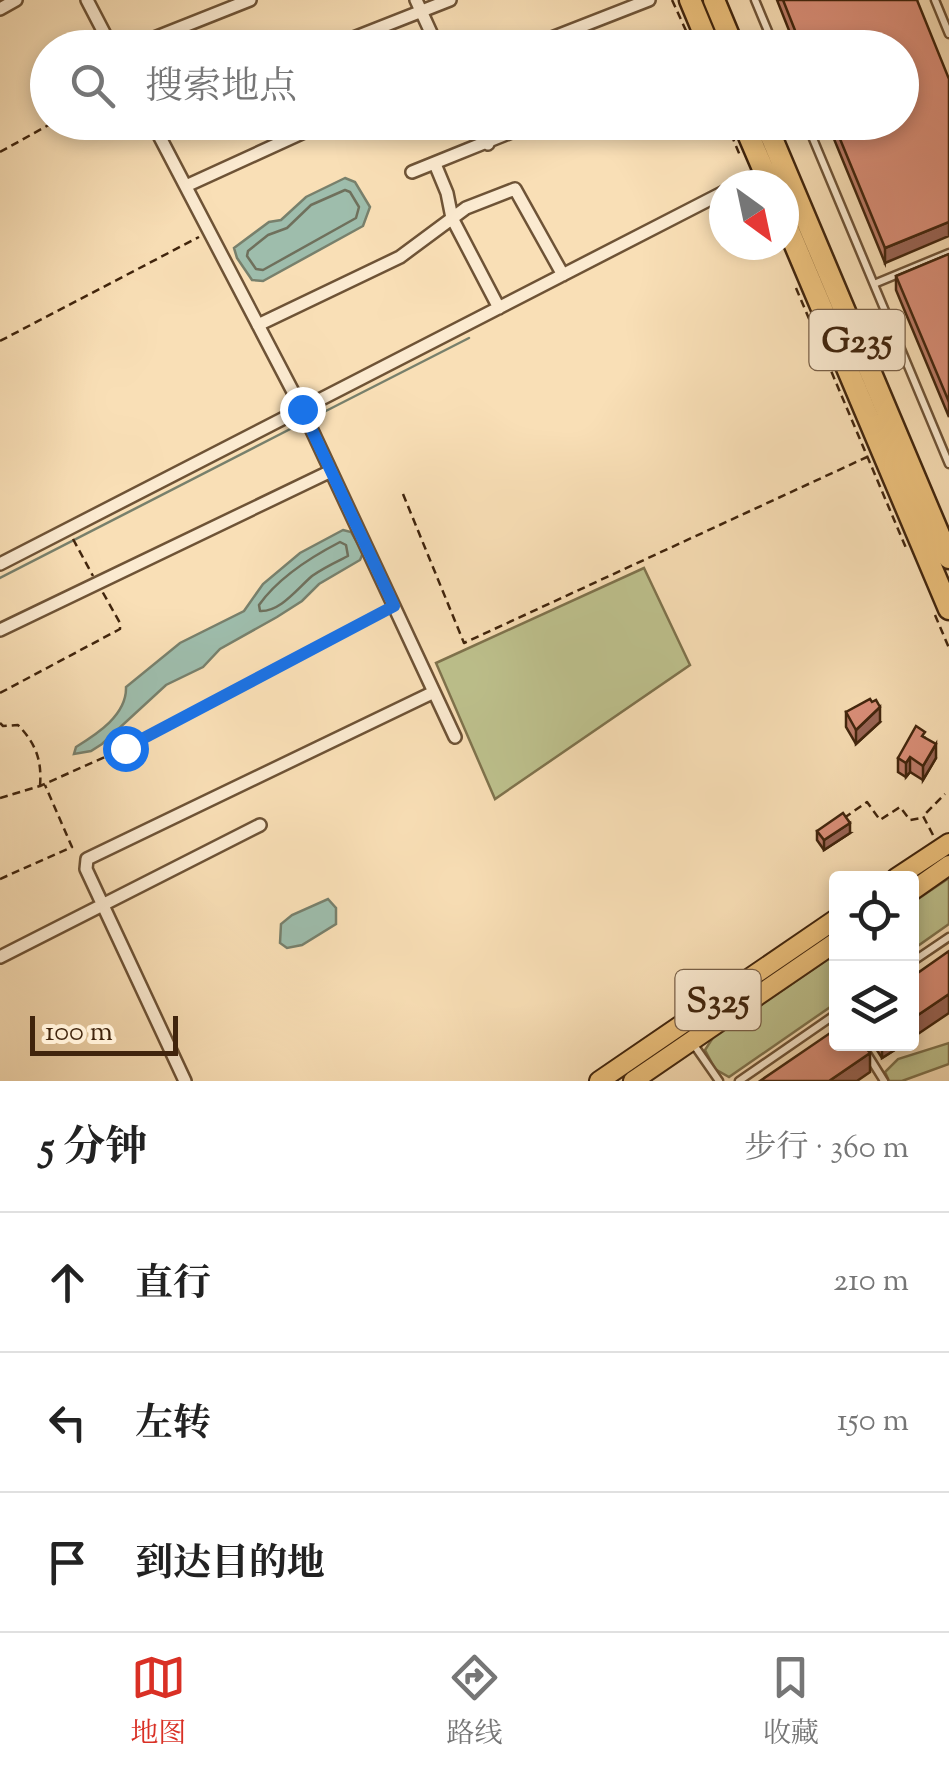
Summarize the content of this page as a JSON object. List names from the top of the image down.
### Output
{
  "streets": {
    "highway": ["G235"],
    "main road": ["S325"]
  },
  "scale_bar": "100 m",
  "north": "bottom right",
  "page": {
    "search": "搜索地点",
    "scale": "100 m",
    "heading": ["5 分钟", "步行 · 360 m"],
    "list": [
      ["直行", "210 m"],
      ["左转", "150 m"],
      "到达目的地"
    ],
    "nav": ["地图", "路线", "收藏"]
  }
}
